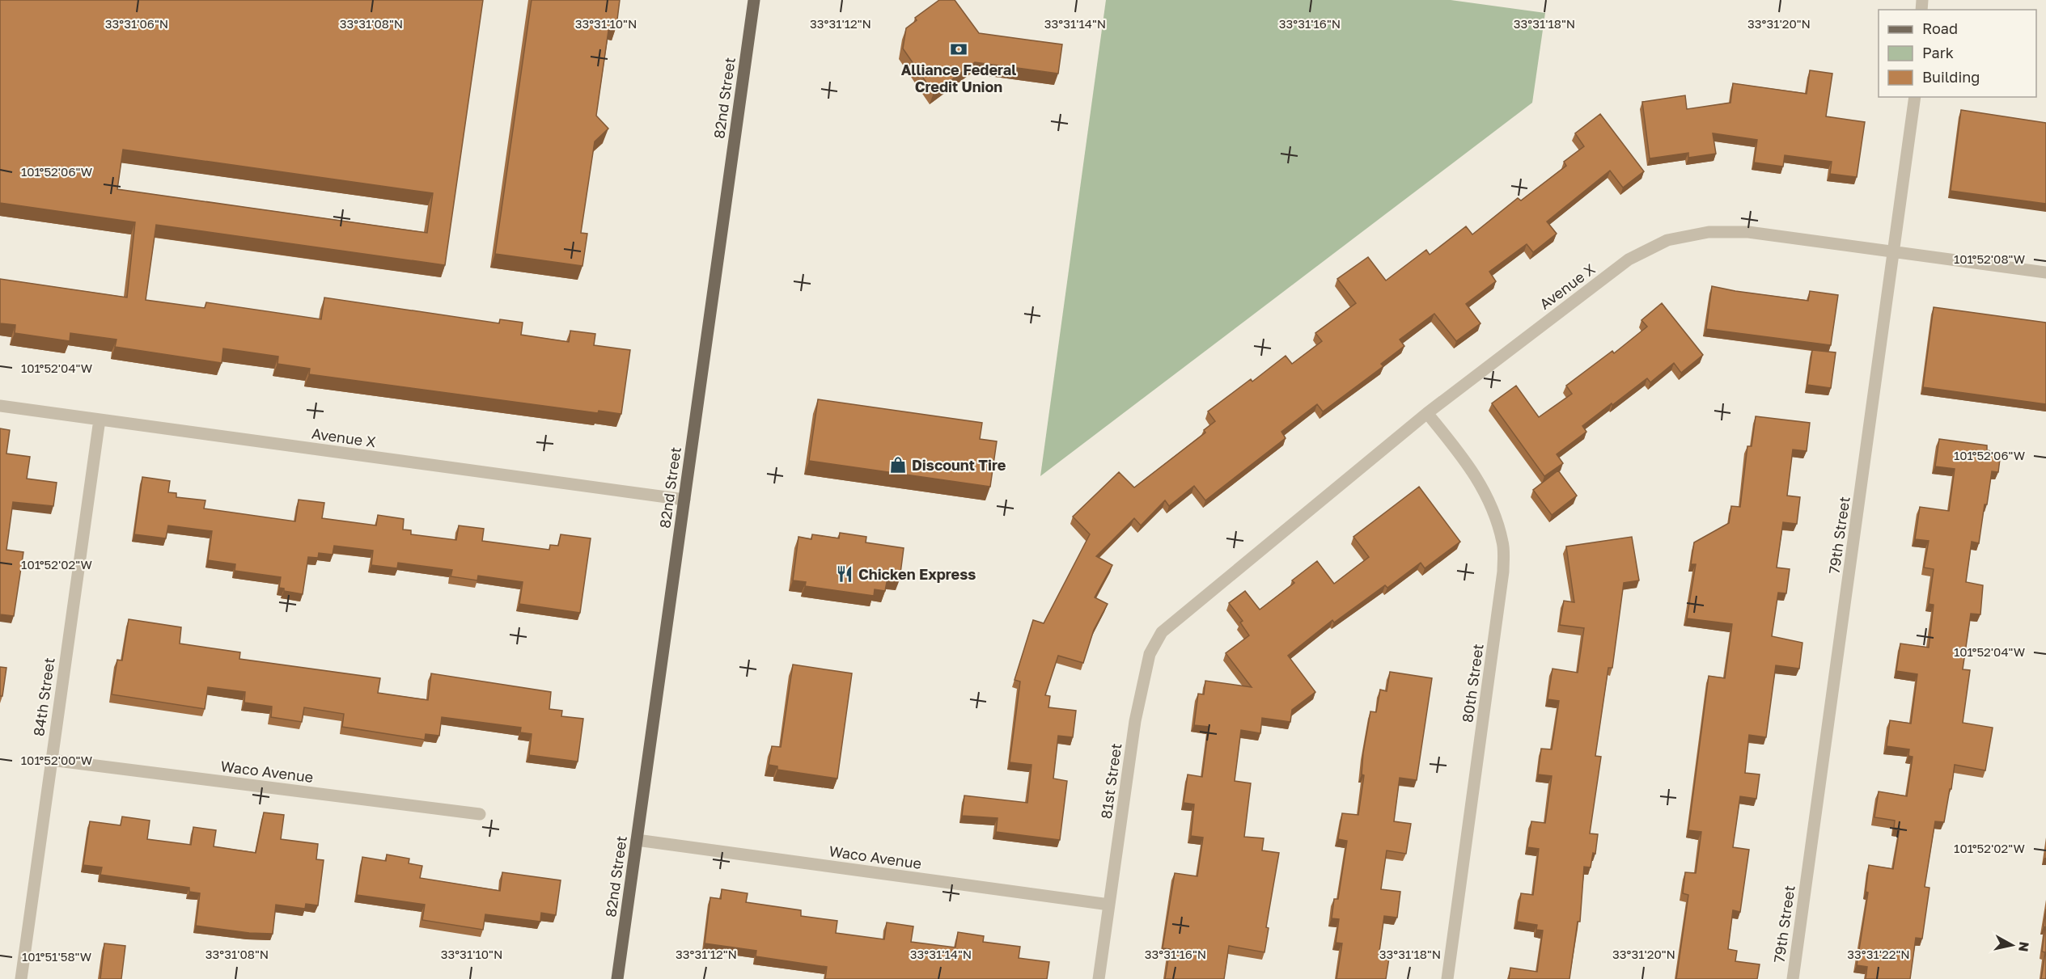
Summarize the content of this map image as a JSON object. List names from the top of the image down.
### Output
{
  "streets": {
    "main road": ["82nd Street"],
    "street": [
      "Avenue X",
      "79th Street",
      "80th Street",
      "84th Street",
      "Waco Avenue",
      "81st Street"
    ]
  },
  "crossings": [
    ["82nd Street", "Avenue X"],
    ["82nd Street", "Waco Avenue"],
    ["Avenue X", "79th Street"],
    ["Avenue X", "80th Street"],
    ["Avenue X", "84th Street"],
    ["Avenue X", "81st Street"],
    ["84th Street", "Waco Avenue"],
    ["Waco Avenue", "81st Street"]
  ],
  "places": {
    "bank": ["Alliance Federal Credit Union"],
    "shop": ["Discount Tire"],
    "restaurant": ["Chicken Express"]
  },
  "legend": ["Road", "Park", "Building"],
  "north": "right",
  "coordinates": [
    "33°31'06\"N",
    "33°31'08\"N",
    "33°31'10\"N",
    "33°31'12\"N",
    "33°31'14\"N",
    "33°31'16\"N",
    "33°31'18\"N",
    "33°31'20\"N",
    "101°52'06\"W",
    "101°52'08\"W",
    "101°52'04\"W",
    "101°52'02\"W",
    "101°52'00\"W",
    "33°31'22\"N",
    "101°51'58\"W"
  ]
}
